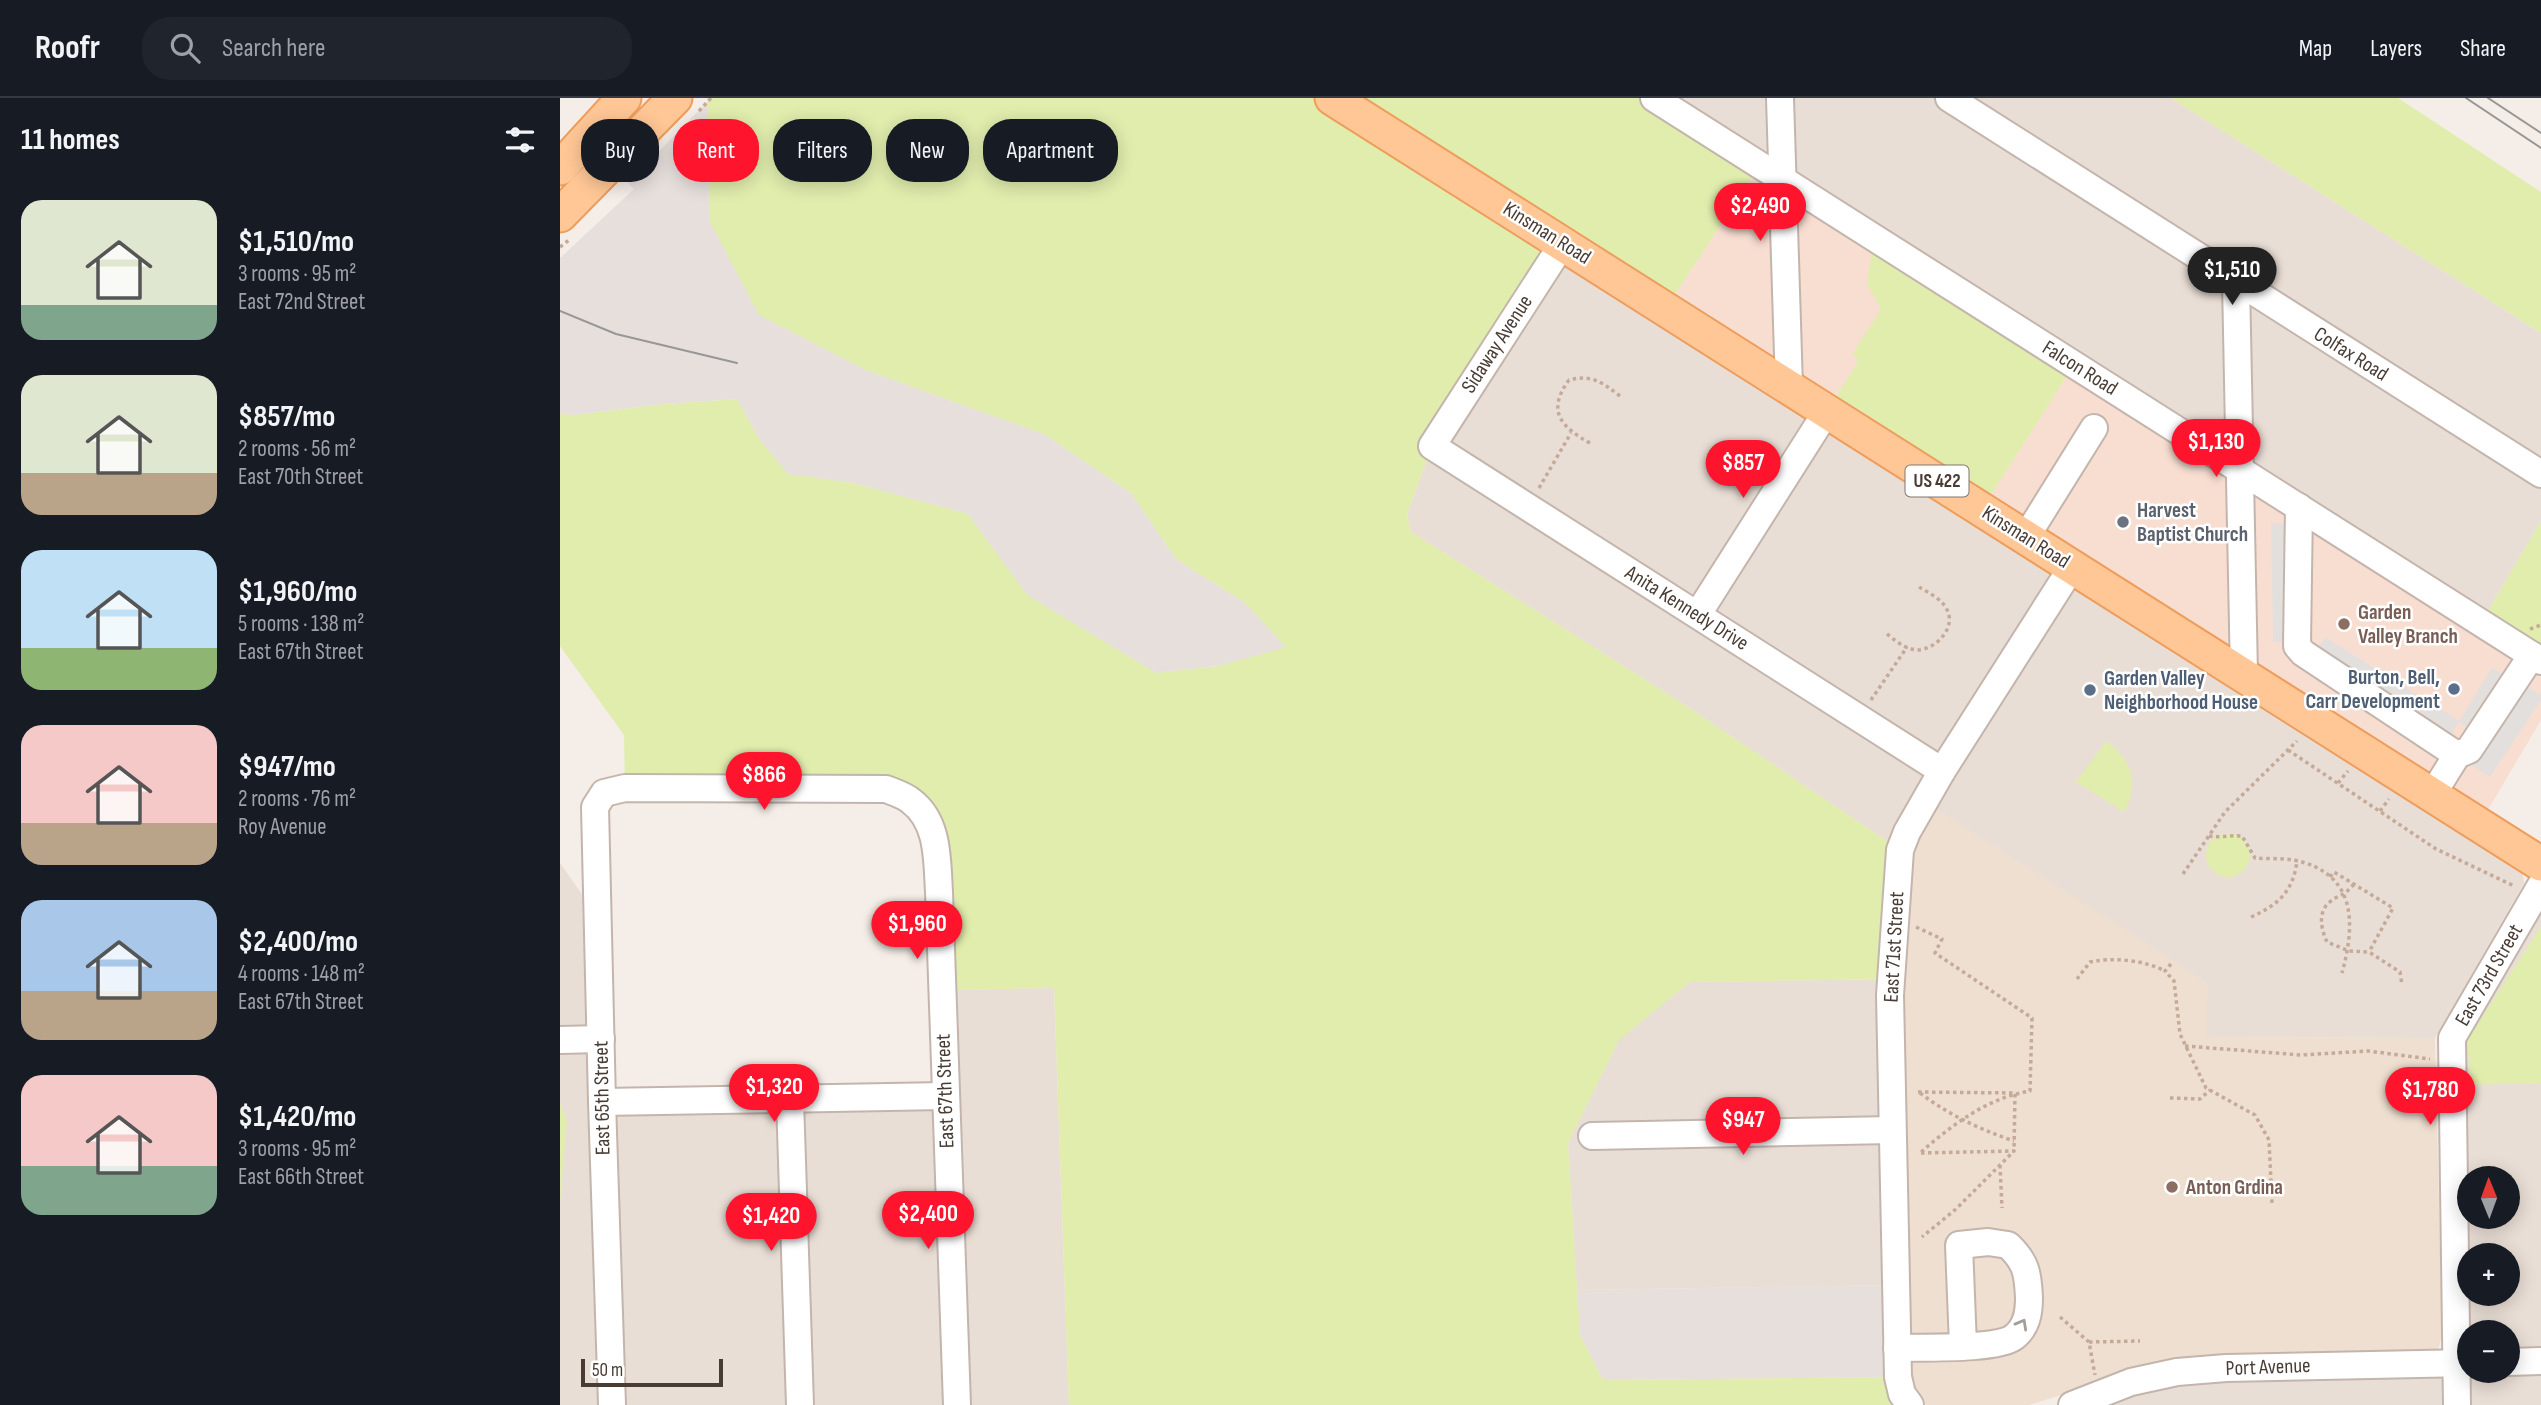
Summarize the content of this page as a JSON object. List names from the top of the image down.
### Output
{
  "streets": {
    "main road": ["Kinsman Road", "US 422"],
    "street": [
      "Sidaway Avenue",
      "Colfax Road",
      "Falcon Road",
      "Anita Kennedy Drive",
      "East 71st Street",
      "East 73rd Street",
      "East 67th Street",
      "East 65th Street",
      "Port Avenue"
    ]
  },
  "crossings": [
    ["Kinsman Road", "Sidaway Avenue"],
    ["Kinsman Road", "East 71st Street"],
    ["Sidaway Avenue", "Anita Kennedy Drive"],
    ["Anita Kennedy Drive", "East 71st Street"],
    ["East 67th Street", "East 65th Street"]
  ],
  "places": [
    "Harvest Baptist Church",
    "Garden Valley Branch",
    "Burton, Bell, Carr Development",
    "Garden Valley Neighborhood House",
    "Anton Grdina"
  ],
  "scale_bar": "50 m",
  "north": "top",
  "page": {
    "header": "Roofr",
    "search": "Search here",
    "nav": ["Map", "Layers", "Share"],
    "heading": "11 homes",
    "chip": [
      "Buy",
      "Rent",
      "Filters",
      "New",
      "Apartment"
    ],
    "list": [
      {
        "name": "$1,510/mo",
        "note": "3 rooms · 95 m² · East 72nd Street"
      },
      {
        "name": "$857/mo",
        "note": "2 rooms · 56 m² · East 70th Street"
      },
      {
        "name": "$1,960/mo",
        "note": "5 rooms · 138 m² · East 67th Street"
      },
      {
        "name": "$947/mo",
        "note": "2 rooms · 76 m² · Roy Avenue"
      },
      {
        "name": "$2,400/mo",
        "note": "4 rooms · 148 m² · East 67th Street"
      },
      {
        "name": "$1,420/mo",
        "note": "3 rooms · 95 m² · East 66th Street"
      }
    ],
    "price": [
      "$2,490",
      "$1,510",
      "$1,130",
      "$857",
      "$866",
      "$1,960",
      "$1,320",
      "$1,780",
      "$947",
      "$2,400",
      "$1,420"
    ],
    "map_buttons": ["+", "−"],
    "scale": "50 m"
  }
}
